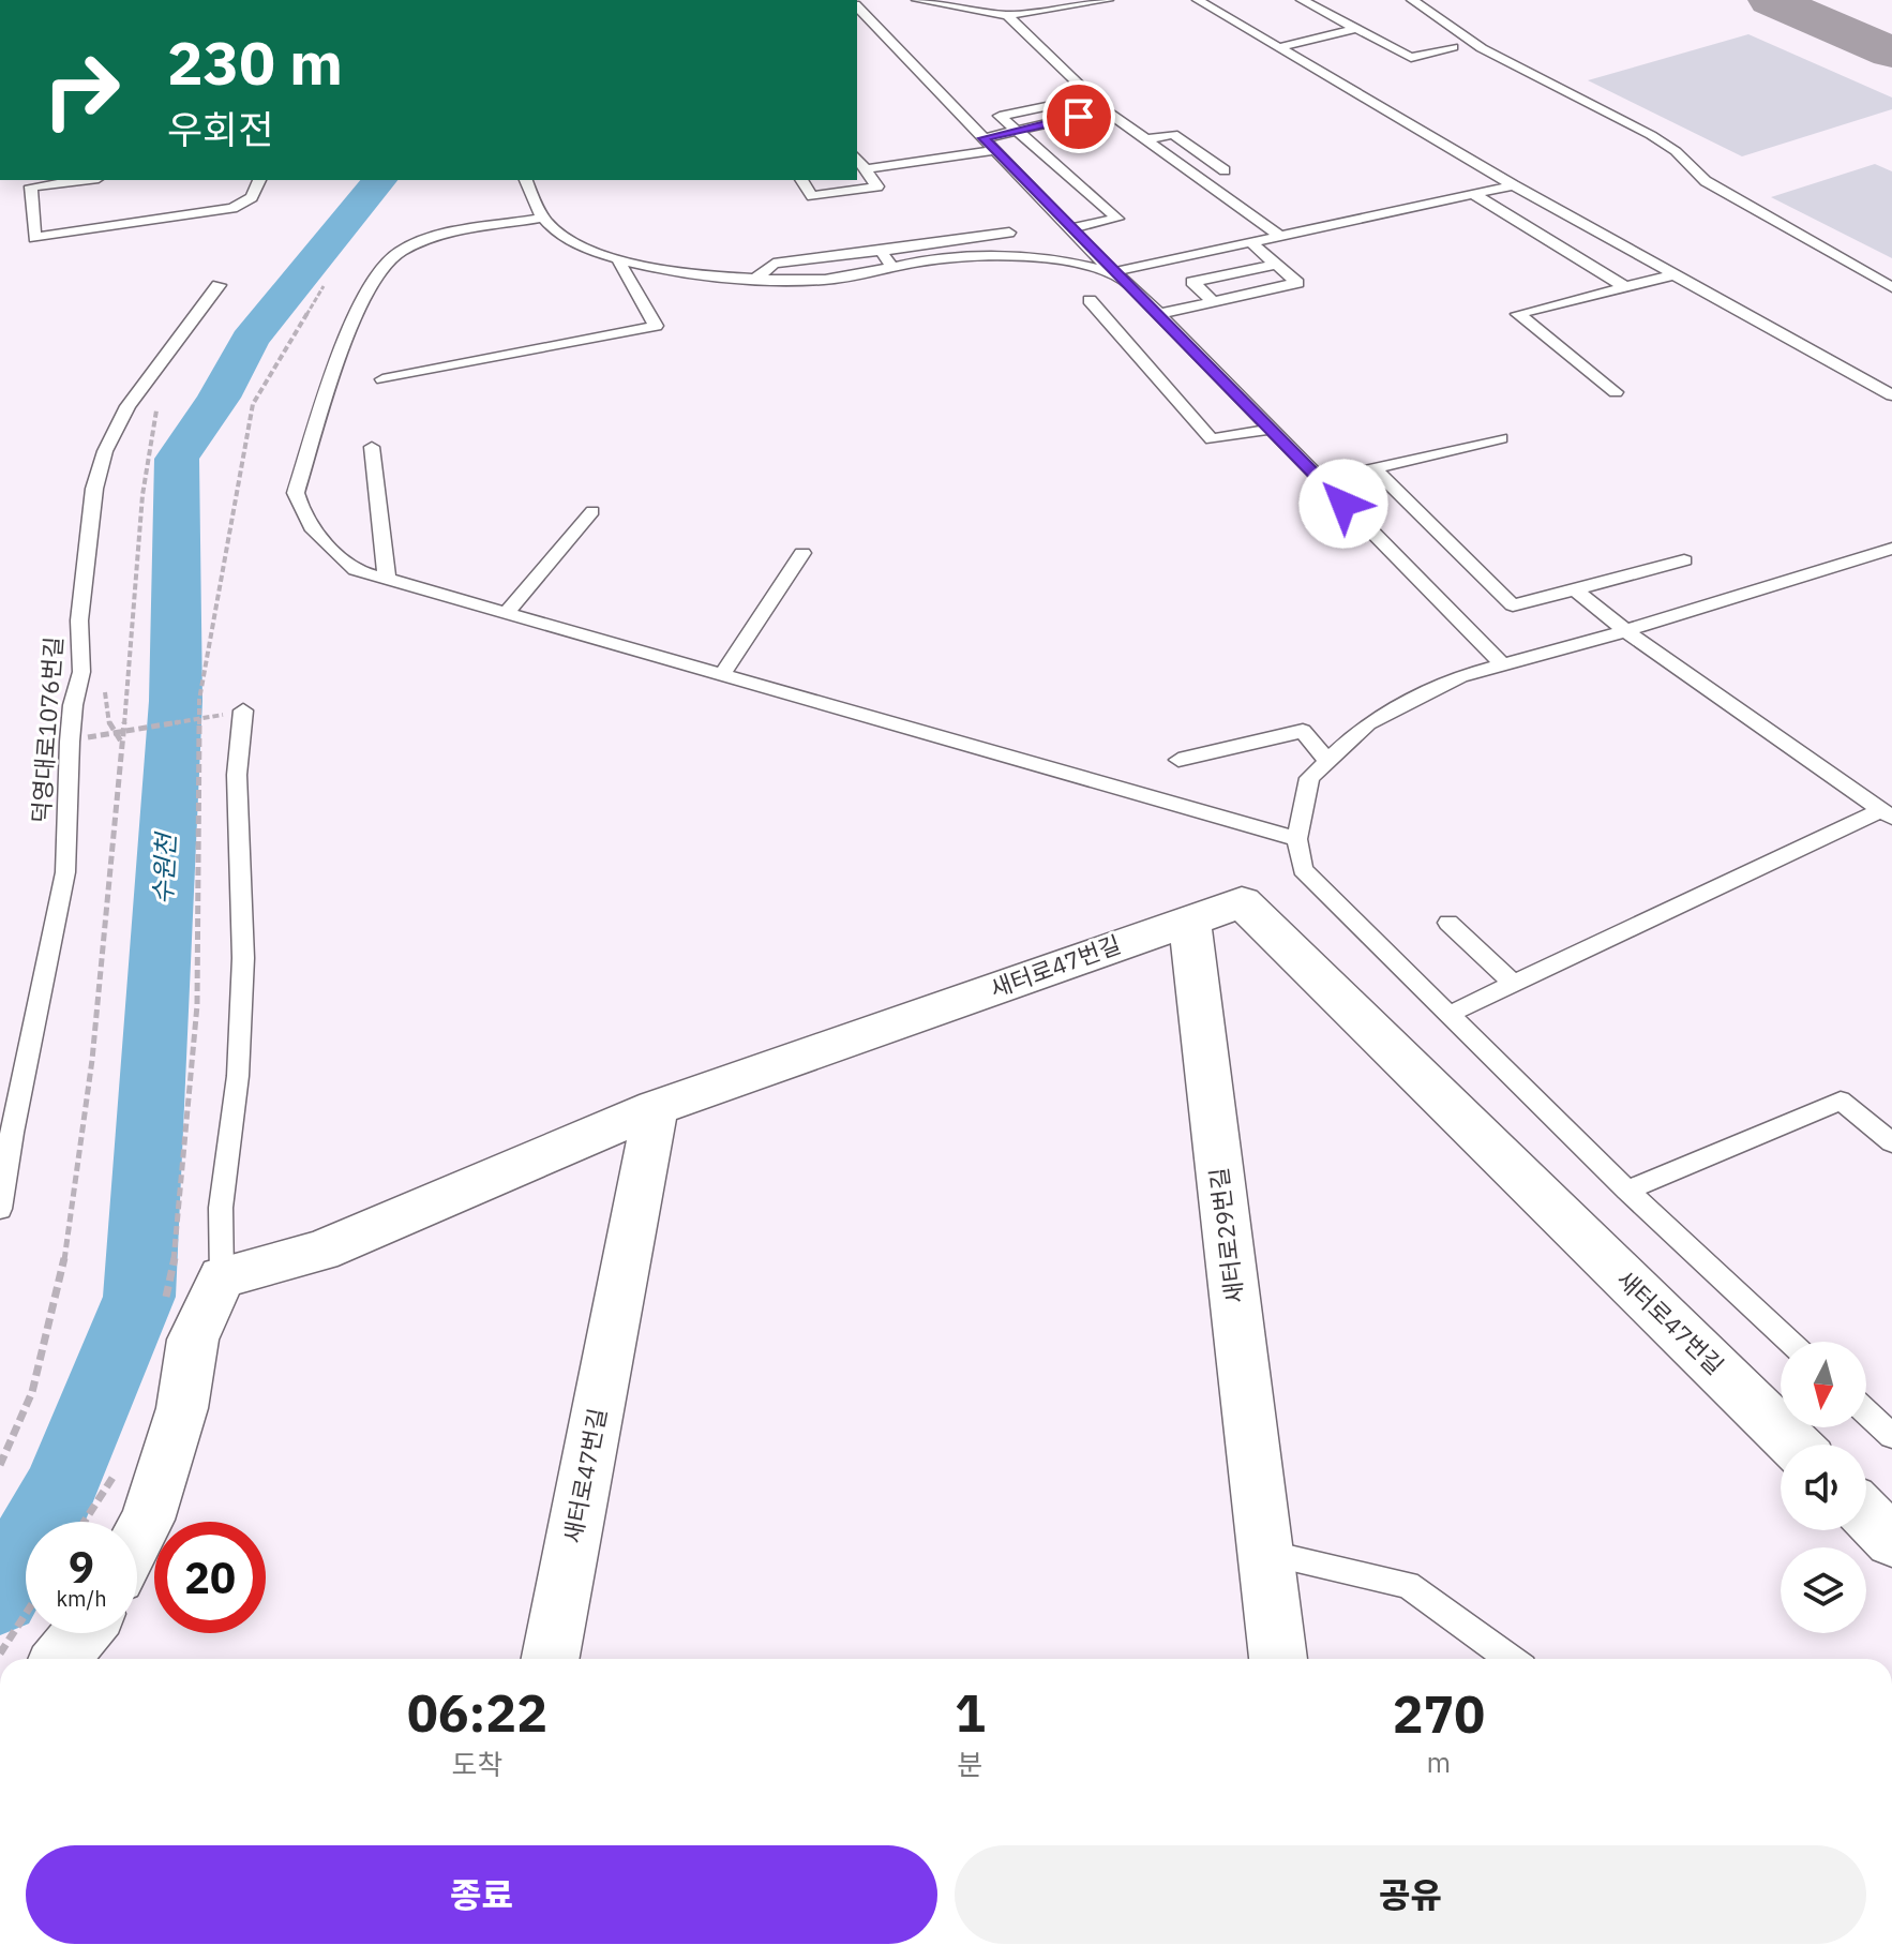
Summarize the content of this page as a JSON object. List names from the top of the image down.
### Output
{
  "streets": {
    "street": ["새터로47번길", "새터로29번길"],
    "lane": ["덕영대로1076번길"]
  },
  "crossings": [
    ["새터로47번길", "새터로29번길"]
  ],
  "water": ["수원천"],
  "north": "bottom",
  "page": {
    "turn": ["230 m", "우회전"],
    "speed": "9 km/h",
    "limit": "20",
    "eta": [
      "06:22",
      "도착",
      "1",
      "분",
      "270",
      "m"
    ],
    "buttons": ["종료", "공유"]
  }
}
